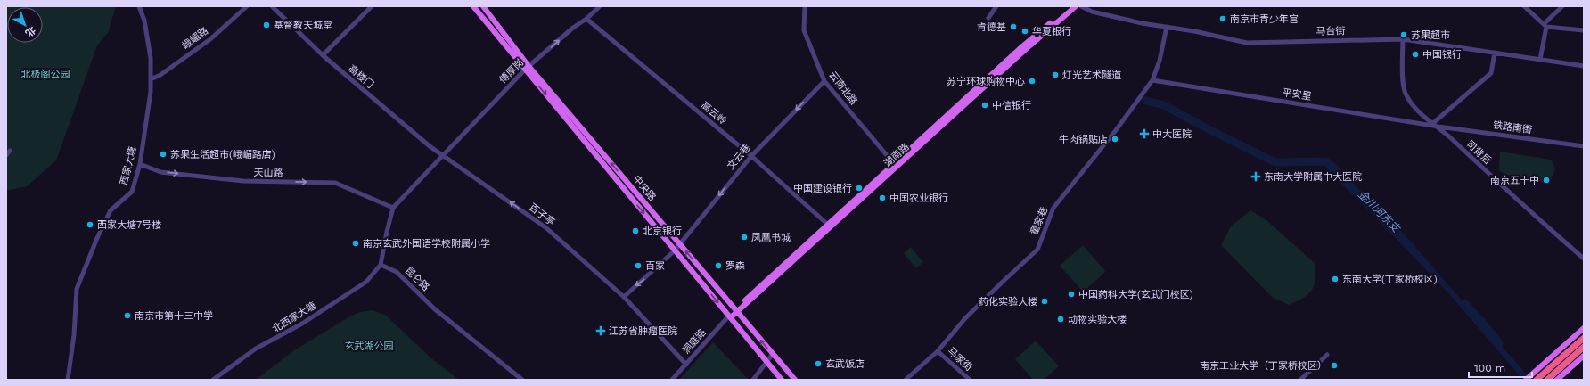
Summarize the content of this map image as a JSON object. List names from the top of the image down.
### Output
{
  "streets": {
    "main road": ["湖南路", "中央路"],
    "street": [
      "马台街",
      "峨嵋路",
      "傅厚岗",
      "高楼门",
      "云南北路",
      "平安里",
      "高云岭",
      "铁路南街",
      "司背后",
      "文云巷",
      "西家大塘",
      "天山路",
      "百子亭",
      "童家巷",
      "昆仑路",
      "北西家大塘",
      "洞庭路",
      "马家街"
    ]
  },
  "crossings": [
    ["马台街", "司背后"],
    ["马台街", "童家巷"],
    ["峨嵋路", "西家大塘"],
    ["傅厚岗", "高楼门"],
    ["傅厚岗", "高云岭"],
    ["傅厚岗", "中央路"],
    ["傅厚岗", "百子亭"],
    ["高楼门", "百子亭"],
    ["云南北路", "湖南路"],
    ["云南北路", "文云巷"],
    ["平安里", "铁路南街"],
    ["平安里", "司背后"],
    ["平安里", "童家巷"],
    ["高云岭", "湖南路"],
    ["高云岭", "文云巷"],
    ["铁路南街", "司背后"],
    ["湖南路", "中央路"],
    ["湖南路", "洞庭路"],
    ["文云巷", "中央路"],
    ["西家大塘", "天山路"],
    ["中央路", "洞庭路"],
    ["百子亭", "洞庭路"],
    ["童家巷", "马家街"],
    ["昆仑路", "北西家大塘"]
  ],
  "one_way": [
    "傅厚岗",
    "文云巷",
    "天山路",
    "百子亭"
  ],
  "water": ["金川河东支"],
  "parks": ["北极阁公园", "玄武湖公园"],
  "places": {
    "other": [
      "南京市青少年宫",
      "基督教天城堂",
      "肯德基",
      "华夏银行",
      "苏果超市",
      "中国银行",
      "灯光艺术隧道",
      "苏宁环球购物中心",
      "中信银行",
      "牛肉锅贴店",
      "苏果生活超市(峨嵋路店)",
      "南京五十中",
      "中国建设银行",
      "中国农业银行",
      "西家大塘7号楼",
      "北京银行",
      "凤凰书城",
      "南京玄武外国语学校附属小学",
      "百家",
      "罗森",
      "东南大学(丁家桥校区)",
      "中国药科大学(玄武门校区)",
      "药化实验大楼",
      "南京市第十三中学",
      "动物实验大楼",
      "玄武饭店",
      "南京工业大学（丁家桥校区）"
    ],
    "health": ["中大医院", "东南大学附属中大医院", "江苏省肿瘤医院"]
  },
  "scale_bar": "100 m",
  "north": "bottom right"
}
